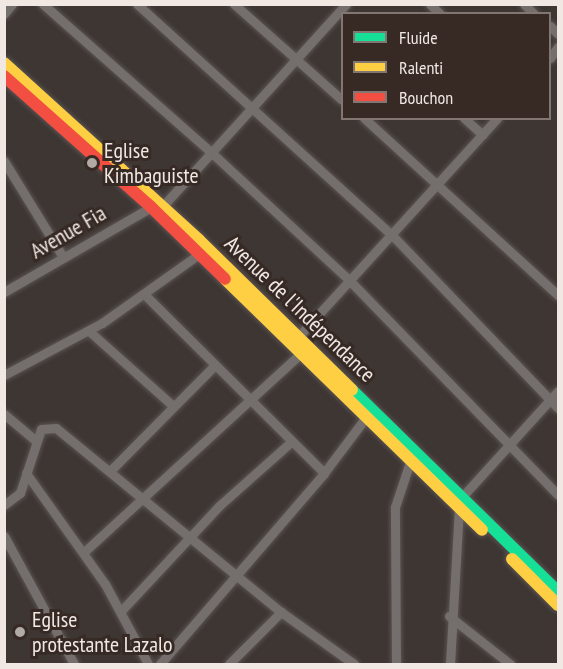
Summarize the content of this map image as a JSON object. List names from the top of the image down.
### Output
{
  "streets": {
    "street": ["Avenue Fia", "Avenue de l'Indépendance"]
  },
  "crossings": [
    ["Avenue Fia", "Avenue de l'Indépendance"]
  ],
  "places": ["Eglise Kimbaguiste", "Eglise protestante Lazalo"],
  "legend": ["Fluide", "Ralenti", "Bouchon"]
}
